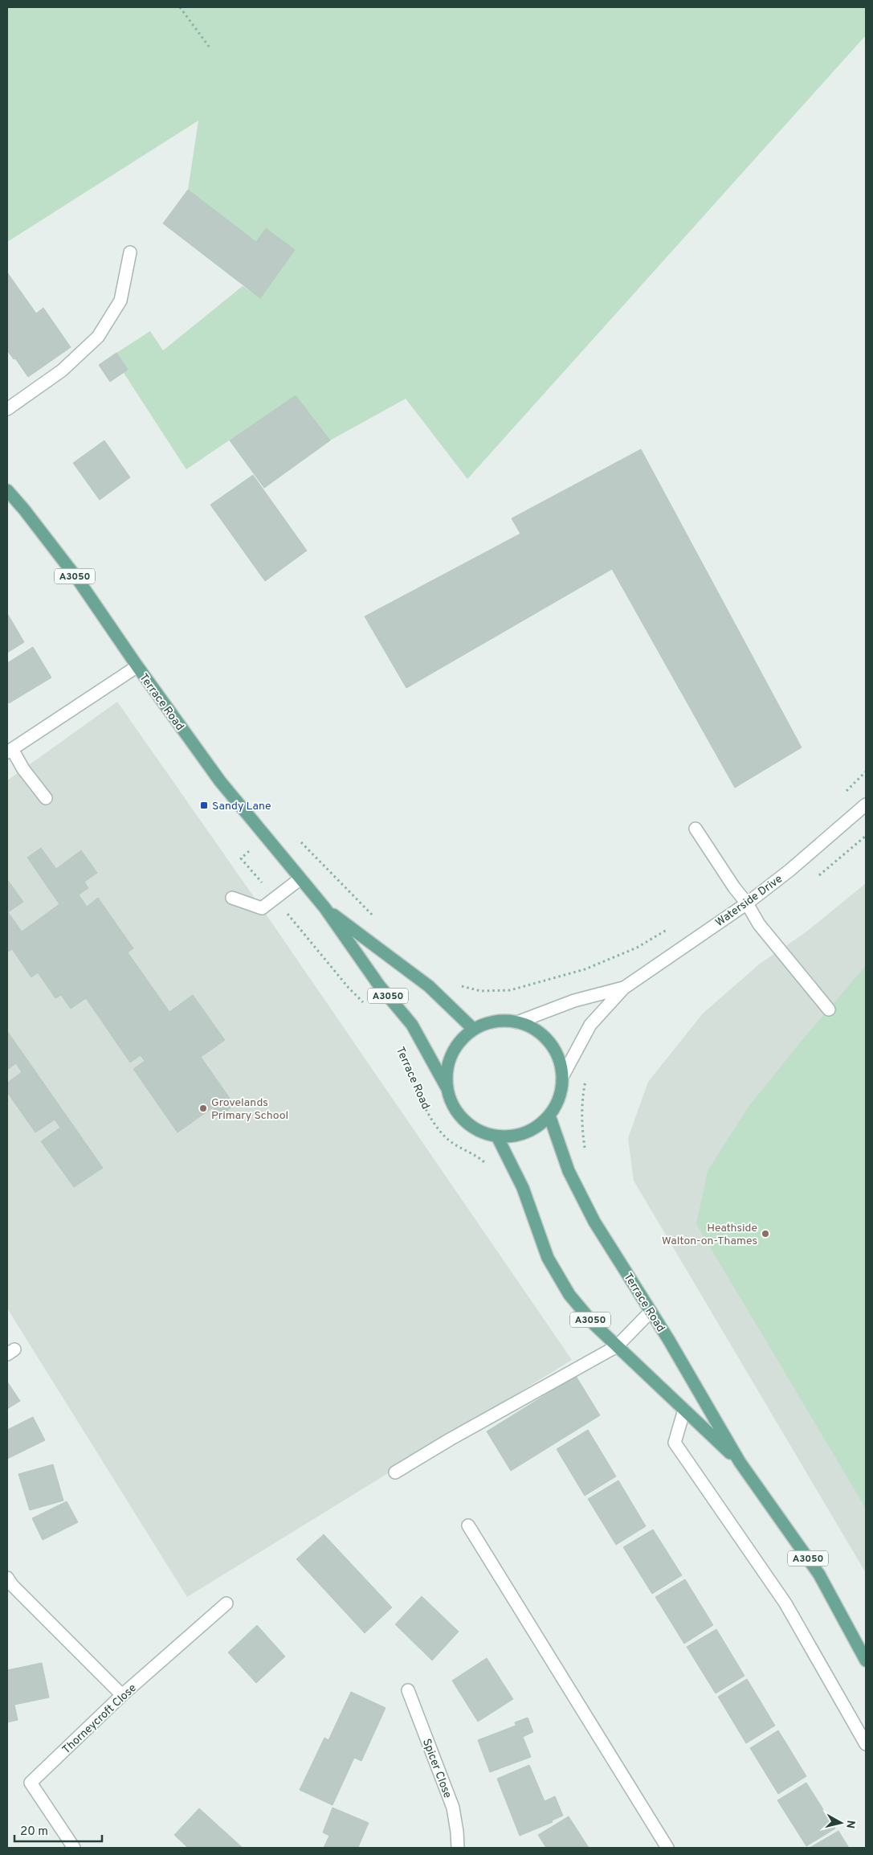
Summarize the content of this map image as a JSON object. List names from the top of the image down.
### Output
{
  "streets": {
    "main road": ["A3050", "Terrace Road"],
    "street": ["Waterside Drive", "Thorneycroft Close", "Spicer Close"]
  },
  "crossings": [
    ["Terrace Road", "Waterside Drive"]
  ],
  "places": {
    "transit": ["Sandy Lane"],
    "other": ["Grovelands Primary School", "Heathside Walton-on-Thames"]
  },
  "scale_bar": "20 m",
  "north": "right"
}
